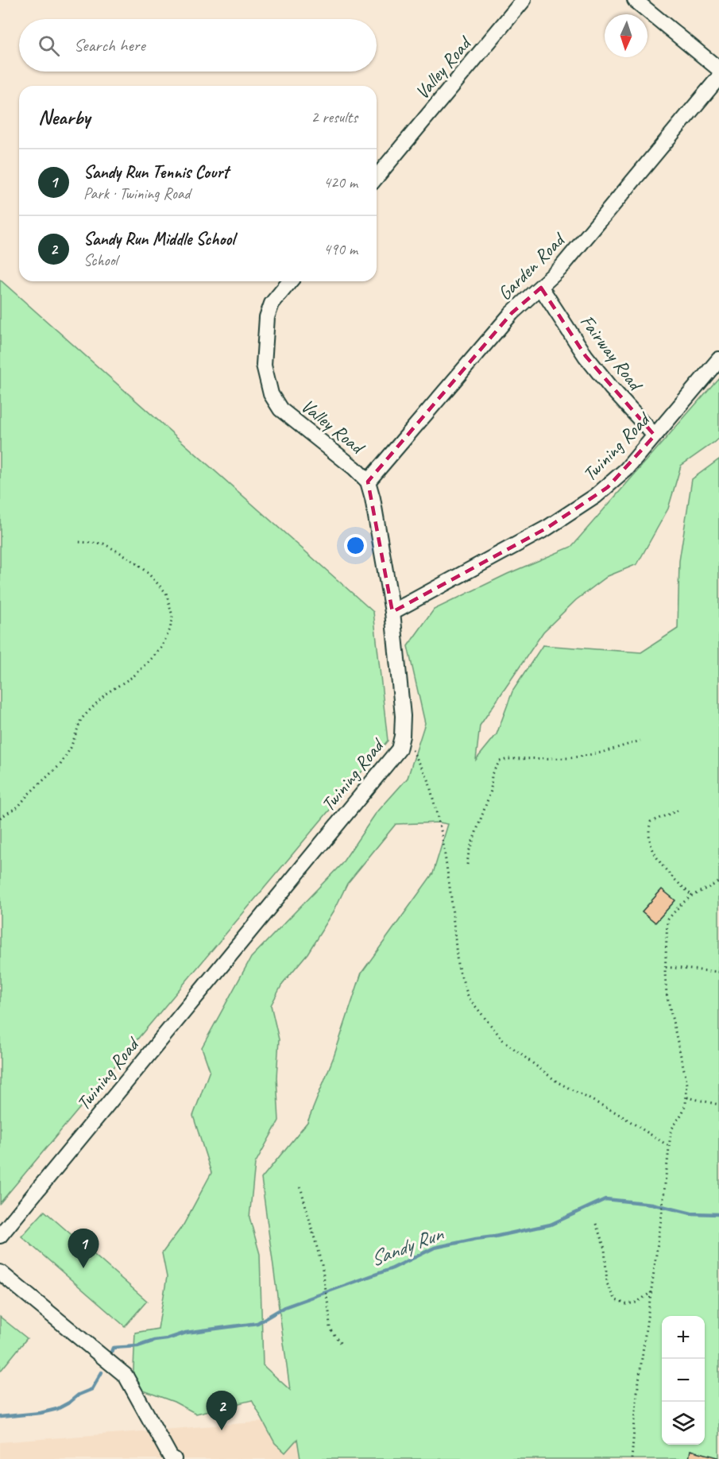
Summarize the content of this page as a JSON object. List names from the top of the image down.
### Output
{
  "streets": {
    "street": [
      "Valley Road",
      "Garden Road",
      "Fairway Road",
      "Twining Road"
    ]
  },
  "crossings": [
    ["Valley Road", "Garden Road"],
    ["Valley Road", "Twining Road"],
    ["Garden Road", "Fairway Road"],
    ["Fairway Road", "Twining Road"]
  ],
  "water": ["Sandy Run"],
  "north": "bottom",
  "page": {
    "search": "Search here",
    "heading": ["Nearby", "2 results"],
    "list": [
      {
        "mark": "1",
        "name": "Sandy Run Tennis Court",
        "note": "Park · Twining Road",
        "value": "420 m"
      },
      {
        "mark": "2",
        "name": "Sandy Run Middle School",
        "note": "School",
        "value": "490 m"
      }
    ],
    "pins": ["1", "2"],
    "map_buttons": ["+", "−"]
  }
}
